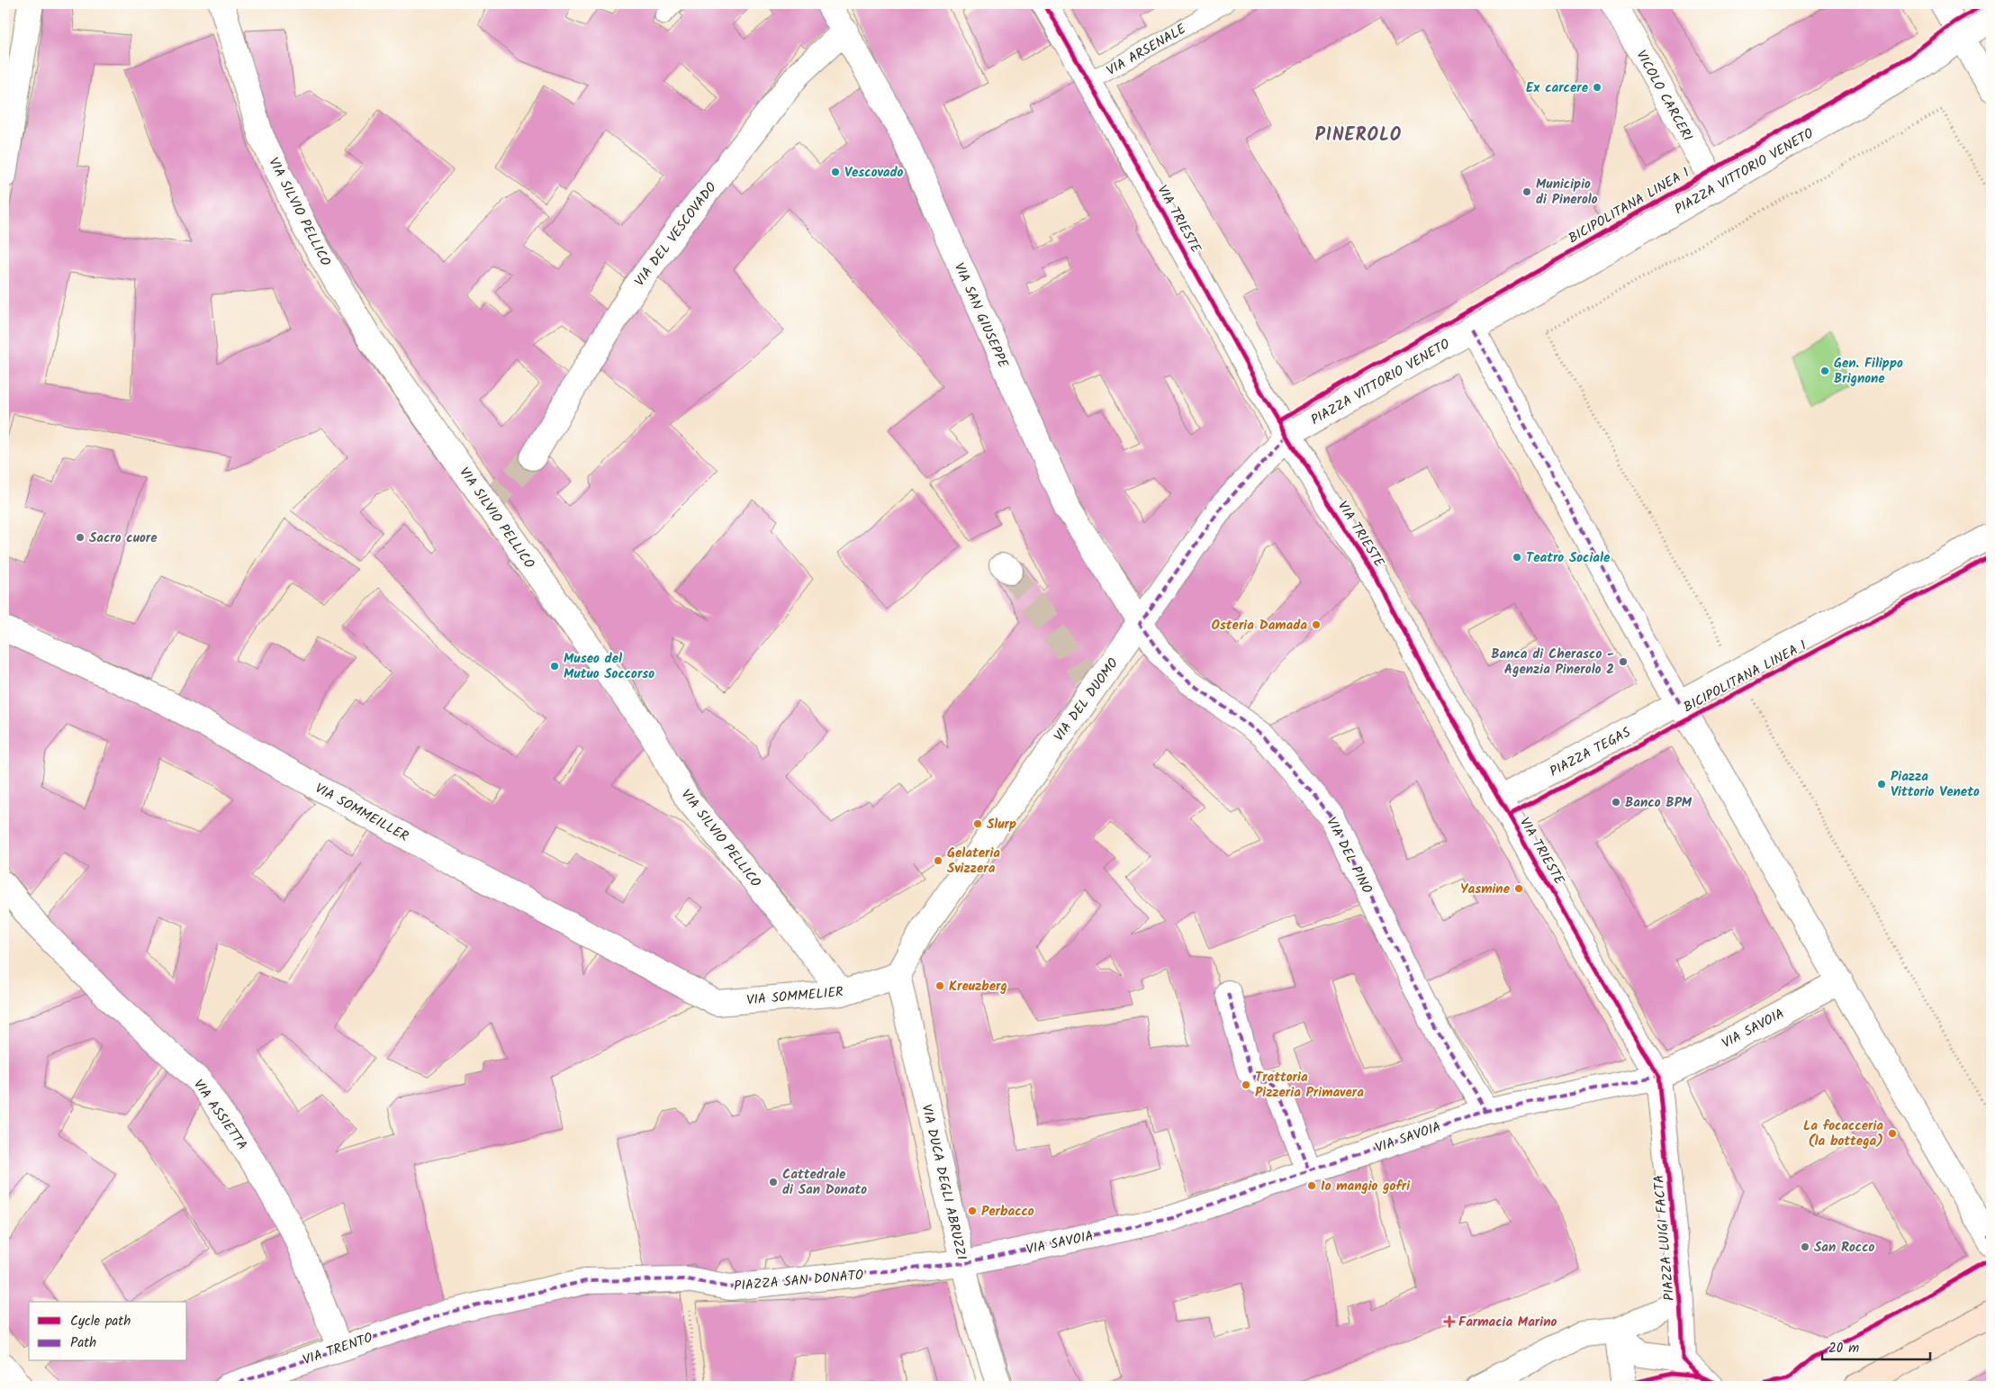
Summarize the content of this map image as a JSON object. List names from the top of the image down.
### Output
{
  "streets": {
    "street": [
      "VICOLO CARCERI",
      "PIAZZA VITTORIO VENETO",
      "VIA SILVIO PELLICO",
      "VIA TRIESTE",
      "VIA DEL VESCOVADO",
      "VIA SAN GIUSEPPE",
      "VIA DEL DUOMO",
      "PIAZZA TEGAS",
      "VIA SOMMEILLER",
      "VIA DEL PINO",
      "VIA SOMMELIER",
      "VIA SAVOIA",
      "VIA ASSIETTA",
      "VIA DUCA DEGLI ABRUZZI",
      "PIAZZA LUIGI FACTA",
      "PIAZZA SAN DONATO",
      "VIA TRENTO"
    ],
    "lane": ["VIA ARSENALE"],
    "cycle path": ["BICIPOLITANA LINEA 1"]
  },
  "crossings": [
    ["VIA ARSENALE", "VIA TRIESTE"],
    ["VICOLO CARCERI", "PIAZZA VITTORIO VENETO"],
    ["PIAZZA VITTORIO VENETO", "VIA TRIESTE"],
    ["PIAZZA VITTORIO VENETO", "VIA DEL DUOMO"],
    ["VIA SILVIO PELLICO", "VIA SOMMELIER"],
    ["VIA TRIESTE", "VIA DEL DUOMO"],
    ["VIA TRIESTE", "PIAZZA TEGAS"],
    ["VIA TRIESTE", "VIA SAVOIA"],
    ["VIA TRIESTE", "PIAZZA LUIGI FACTA"],
    ["VIA DEL VESCOVADO", "VIA SAN GIUSEPPE"],
    ["VIA SAN GIUSEPPE", "VIA DEL DUOMO"],
    ["VIA SAN GIUSEPPE", "VIA DEL PINO"],
    ["VIA DEL DUOMO", "VIA DEL PINO"],
    ["VIA DEL DUOMO", "VIA SOMMELIER"],
    ["VIA DEL DUOMO", "VIA DUCA DEGLI ABRUZZI"],
    ["VIA SOMMEILLER", "VIA SOMMELIER"],
    ["VIA DEL PINO", "VIA SAVOIA"],
    ["VIA SOMMELIER", "VIA DUCA DEGLI ABRUZZI"],
    ["VIA SAVOIA", "VIA DUCA DEGLI ABRUZZI"],
    ["VIA SAVOIA", "PIAZZA LUIGI FACTA"],
    ["VIA SAVOIA", "PIAZZA SAN DONATO"],
    ["VIA ASSIETTA", "VIA TRENTO"],
    ["VIA DUCA DEGLI ABRUZZI", "PIAZZA SAN DONATO"],
    ["PIAZZA SAN DONATO", "VIA TRENTO"]
  ],
  "districts": ["PINEROLO"],
  "places": {
    "other": [
      "Ex carcere",
      "Vescovado",
      "Municipio di Pinerolo",
      "Gen. Filippo Brignone",
      "Sacro cuore",
      "Teatro Sociale",
      "Osteria Damada",
      "Banca di Cherasco - Agenzia Pinerolo 2",
      "Museo del Mutuo Soccorso",
      "Piazza Vittorio Veneto",
      "Banco BPM",
      "Slurp",
      "Gelateria Svizzera",
      "Yasmine",
      "Kreuzberg",
      "Trattoria Pizzeria Primavera",
      "La focacceria (la bottega)",
      "Cattedrale di San Donato",
      "Io mangio gofri",
      "Perbacco",
      "San Rocco"
    ],
    "health": ["Farmacia Marino"]
  },
  "legend": ["Cycle path", "Path"],
  "scale_bar": "20 m"
}
